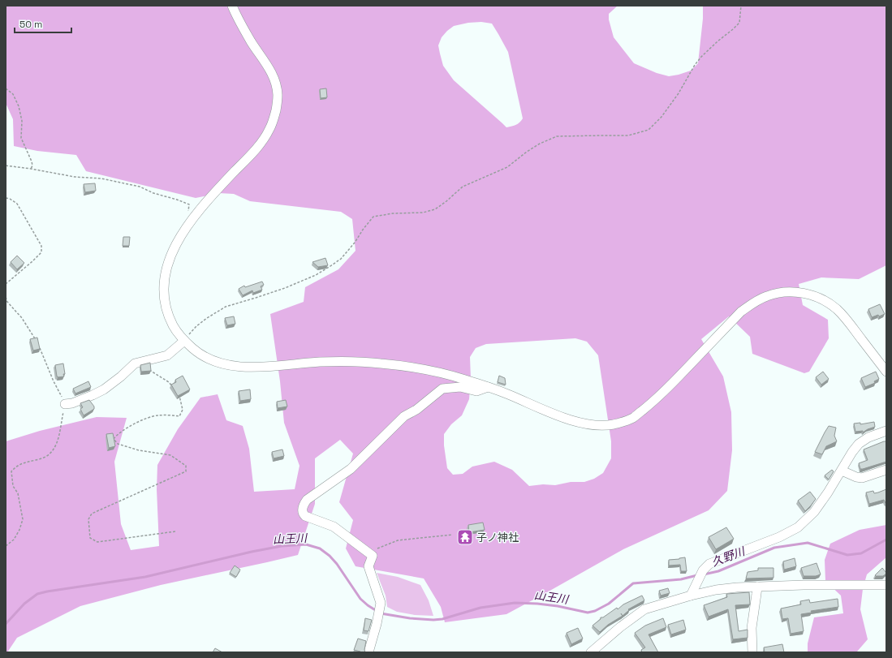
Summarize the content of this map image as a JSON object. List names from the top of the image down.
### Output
{
  "water": ["山王川", "久野川"],
  "places": {
    "temple": ["子ノ神社"]
  },
  "scale_bar": "50 m"
}
